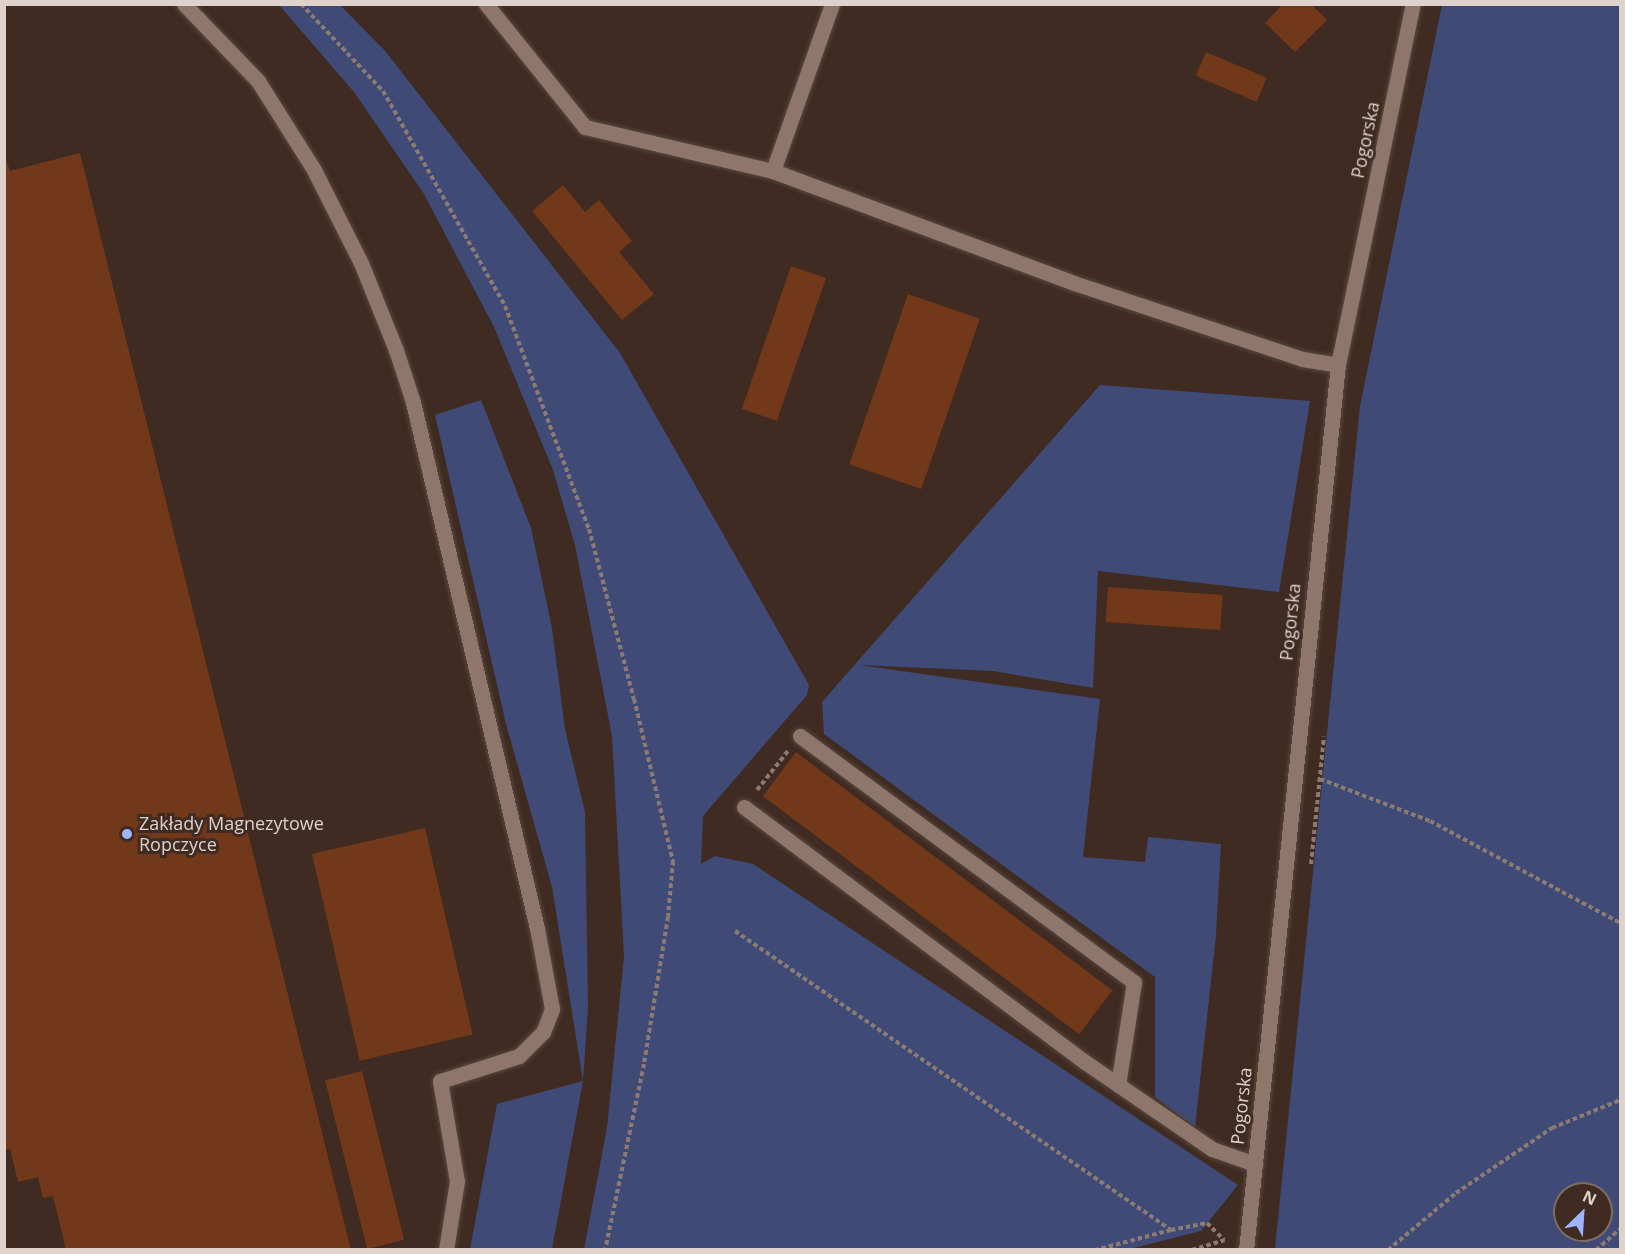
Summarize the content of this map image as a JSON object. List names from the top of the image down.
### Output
{
  "streets": {
    "street": ["Pogorska"]
  },
  "places": ["Zakłady Magnezytowe Ropczyce"],
  "north": "top right"
}
